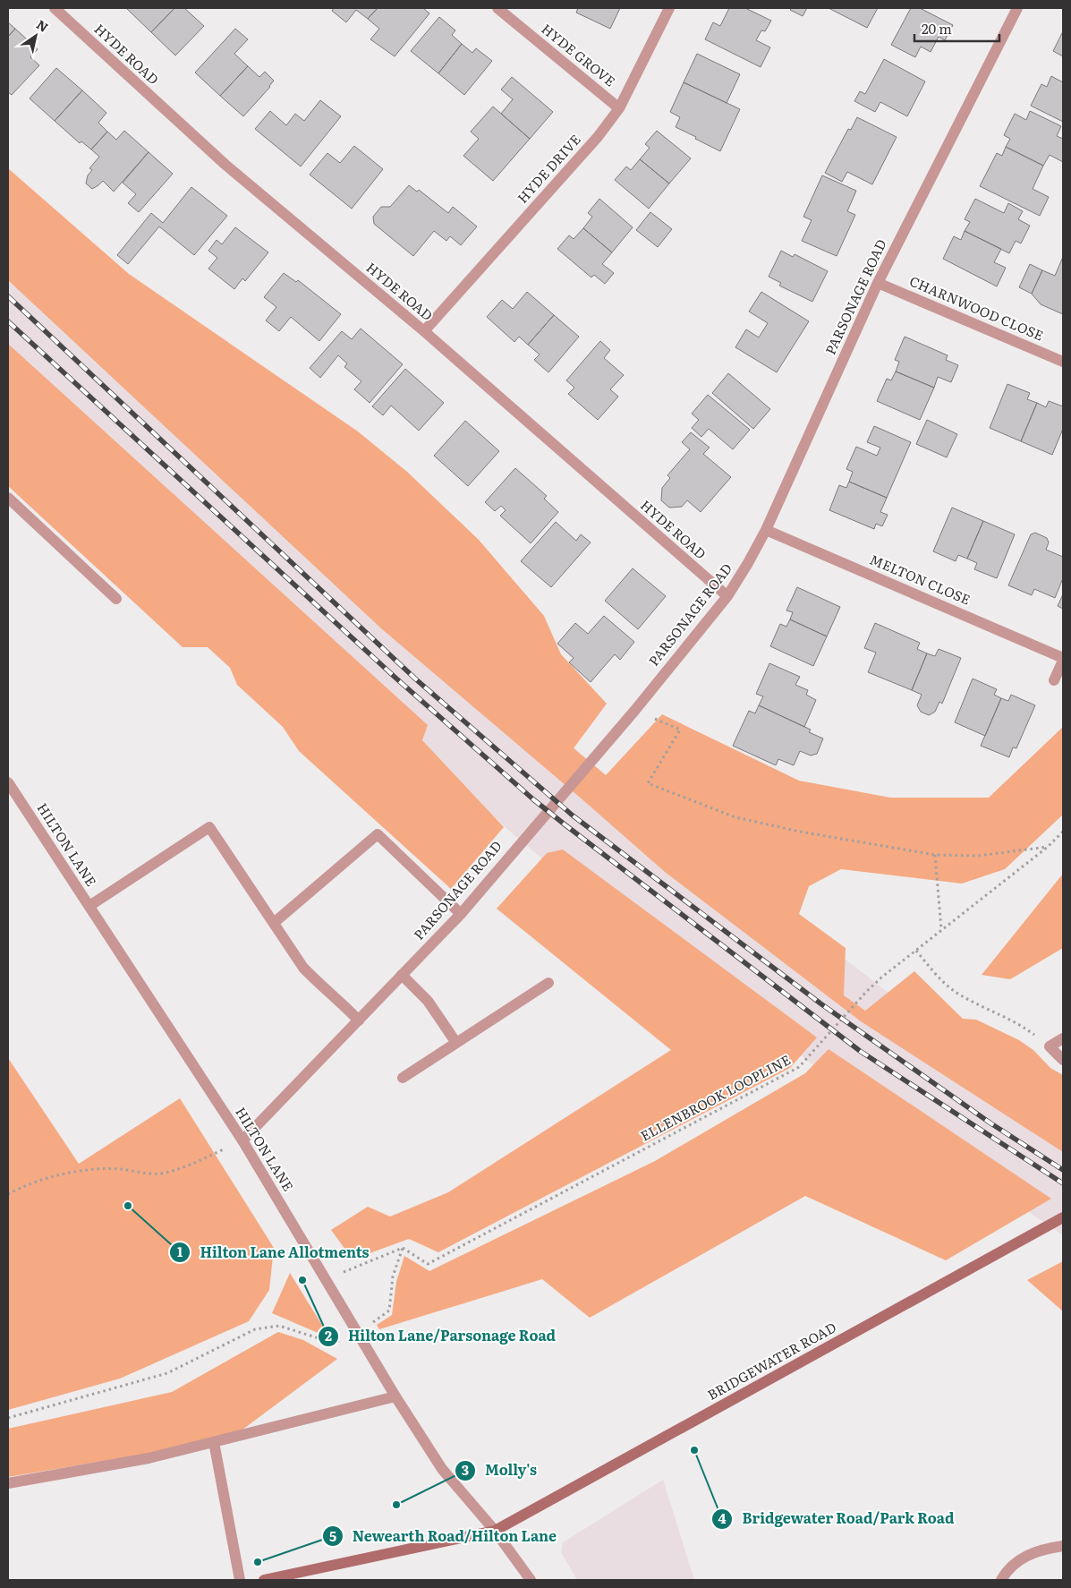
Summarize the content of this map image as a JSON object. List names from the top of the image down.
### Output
{
  "streets": {
    "main road": ["BRIDGEWATER ROAD"],
    "street": [
      "HYDE ROAD",
      "HYDE GROVE",
      "HYDE DRIVE",
      "PARSONAGE ROAD",
      "CHARNWOOD CLOSE",
      "MELTON CLOSE",
      "HILTON LANE"
    ],
    "path": ["ELLENBROOK LOOPLINE"]
  },
  "crossings": [
    ["HYDE ROAD", "HYDE DRIVE"],
    ["HYDE ROAD", "PARSONAGE ROAD"],
    ["HYDE GROVE", "HYDE DRIVE"],
    ["PARSONAGE ROAD", "CHARNWOOD CLOSE"],
    ["PARSONAGE ROAD", "MELTON CLOSE"],
    ["PARSONAGE ROAD", "HILTON LANE"],
    ["HILTON LANE", "BRIDGEWATER ROAD"]
  ],
  "places": [
    "Hilton Lane Allotments",
    "Hilton Lane/Parsonage Road",
    "Bridgewater Road/Park Road",
    "Molly's",
    "Newearth Road/Hilton Lane"
  ],
  "scale_bar": "20 m",
  "north": "top right"
}
